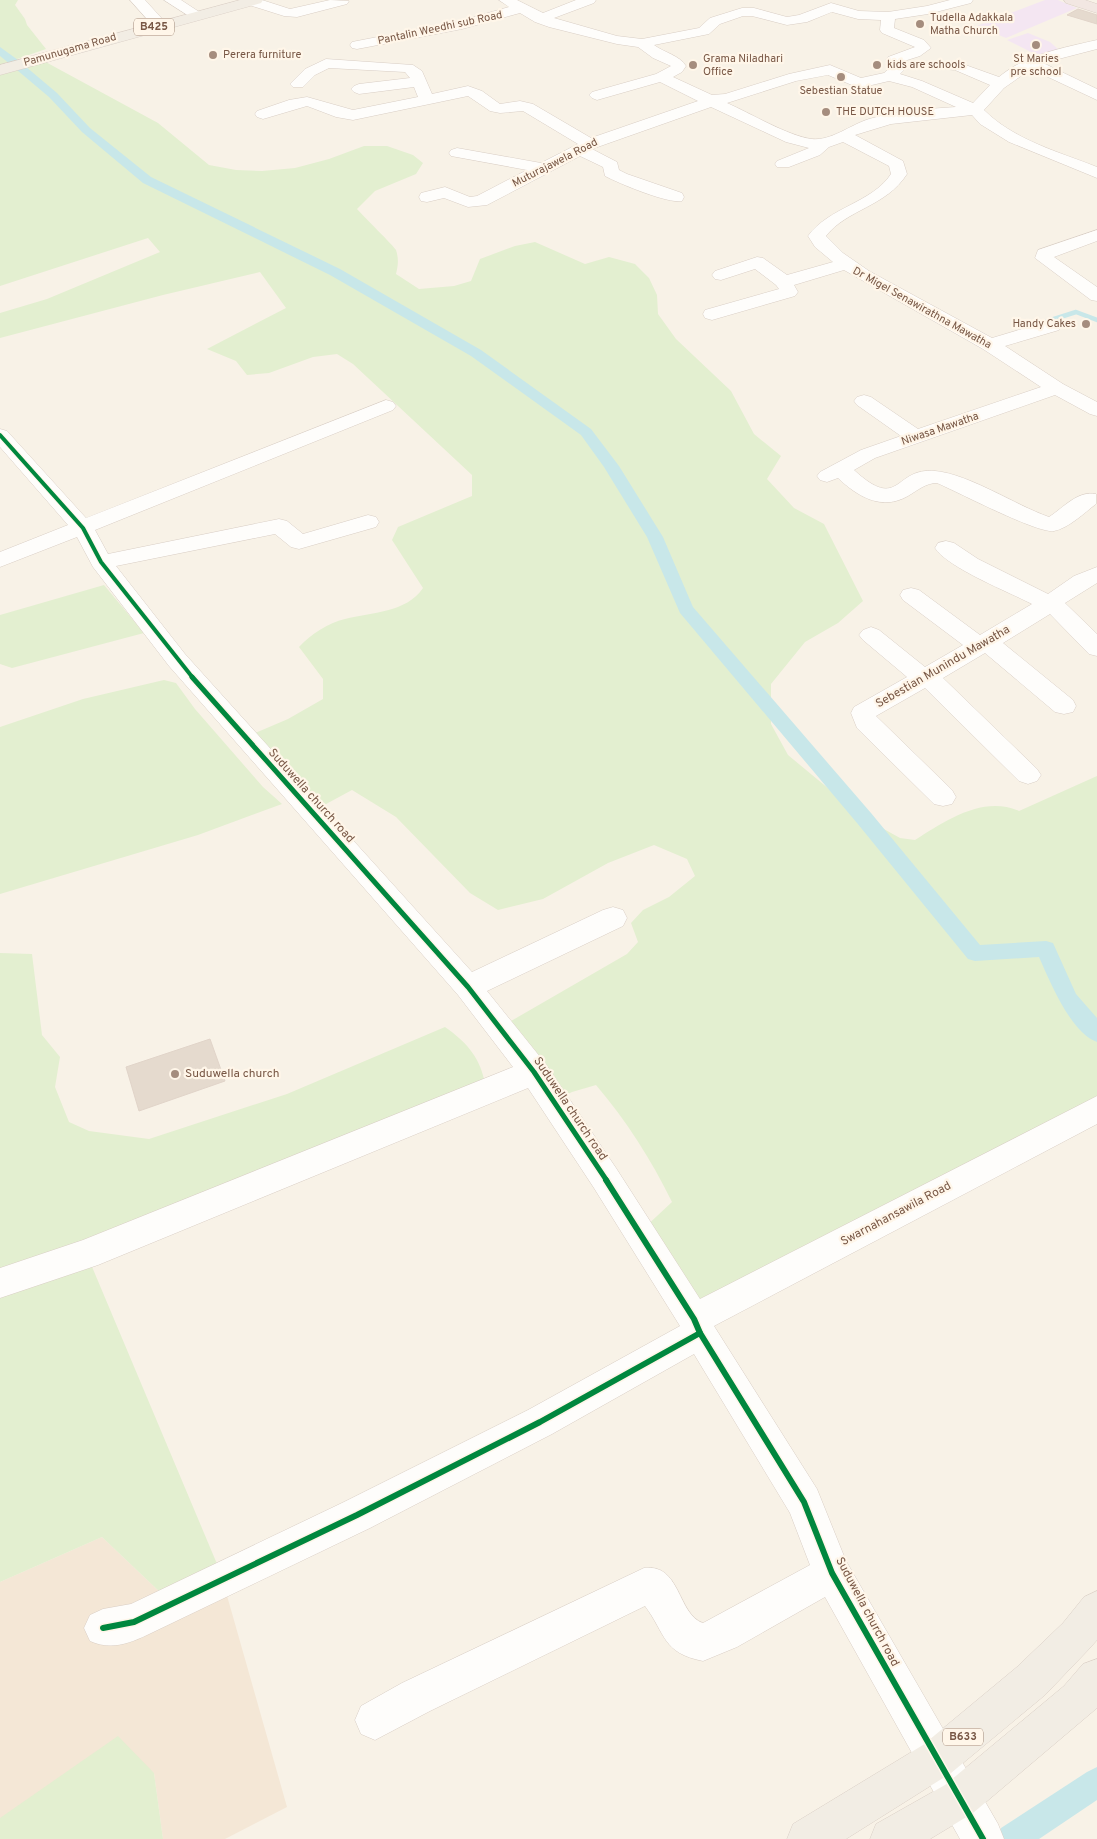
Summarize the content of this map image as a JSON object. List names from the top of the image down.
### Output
{
  "streets": {
    "main road": ["B425", "Pamunugama Road", "B633"],
    "street": [
      "Pantalin Weedhi sub Road",
      "Muturajawela Road",
      "Dr Migel Senawirathna Mawatha",
      "Niwasa Mawatha",
      "Sebestian Munindu Mawatha",
      "Suduwella church road",
      "Swarnahansawila Road"
    ]
  },
  "crossings": [
    ["Dr Migel Senawirathna Mawatha", "Niwasa Mawatha"],
    ["Suduwella church road", "Swarnahansawila Road"],
    ["Suduwella church road", "B633"]
  ],
  "places": [
    "Tudella Adakkala Matha Church",
    "St Maries pre school",
    "Perera furniture",
    "Grama Niladhari Office",
    "kids are schools",
    "Sebestian Statue",
    "THE DUTCH HOUSE",
    "Handy Cakes",
    "Suduwella church"
  ]
}
